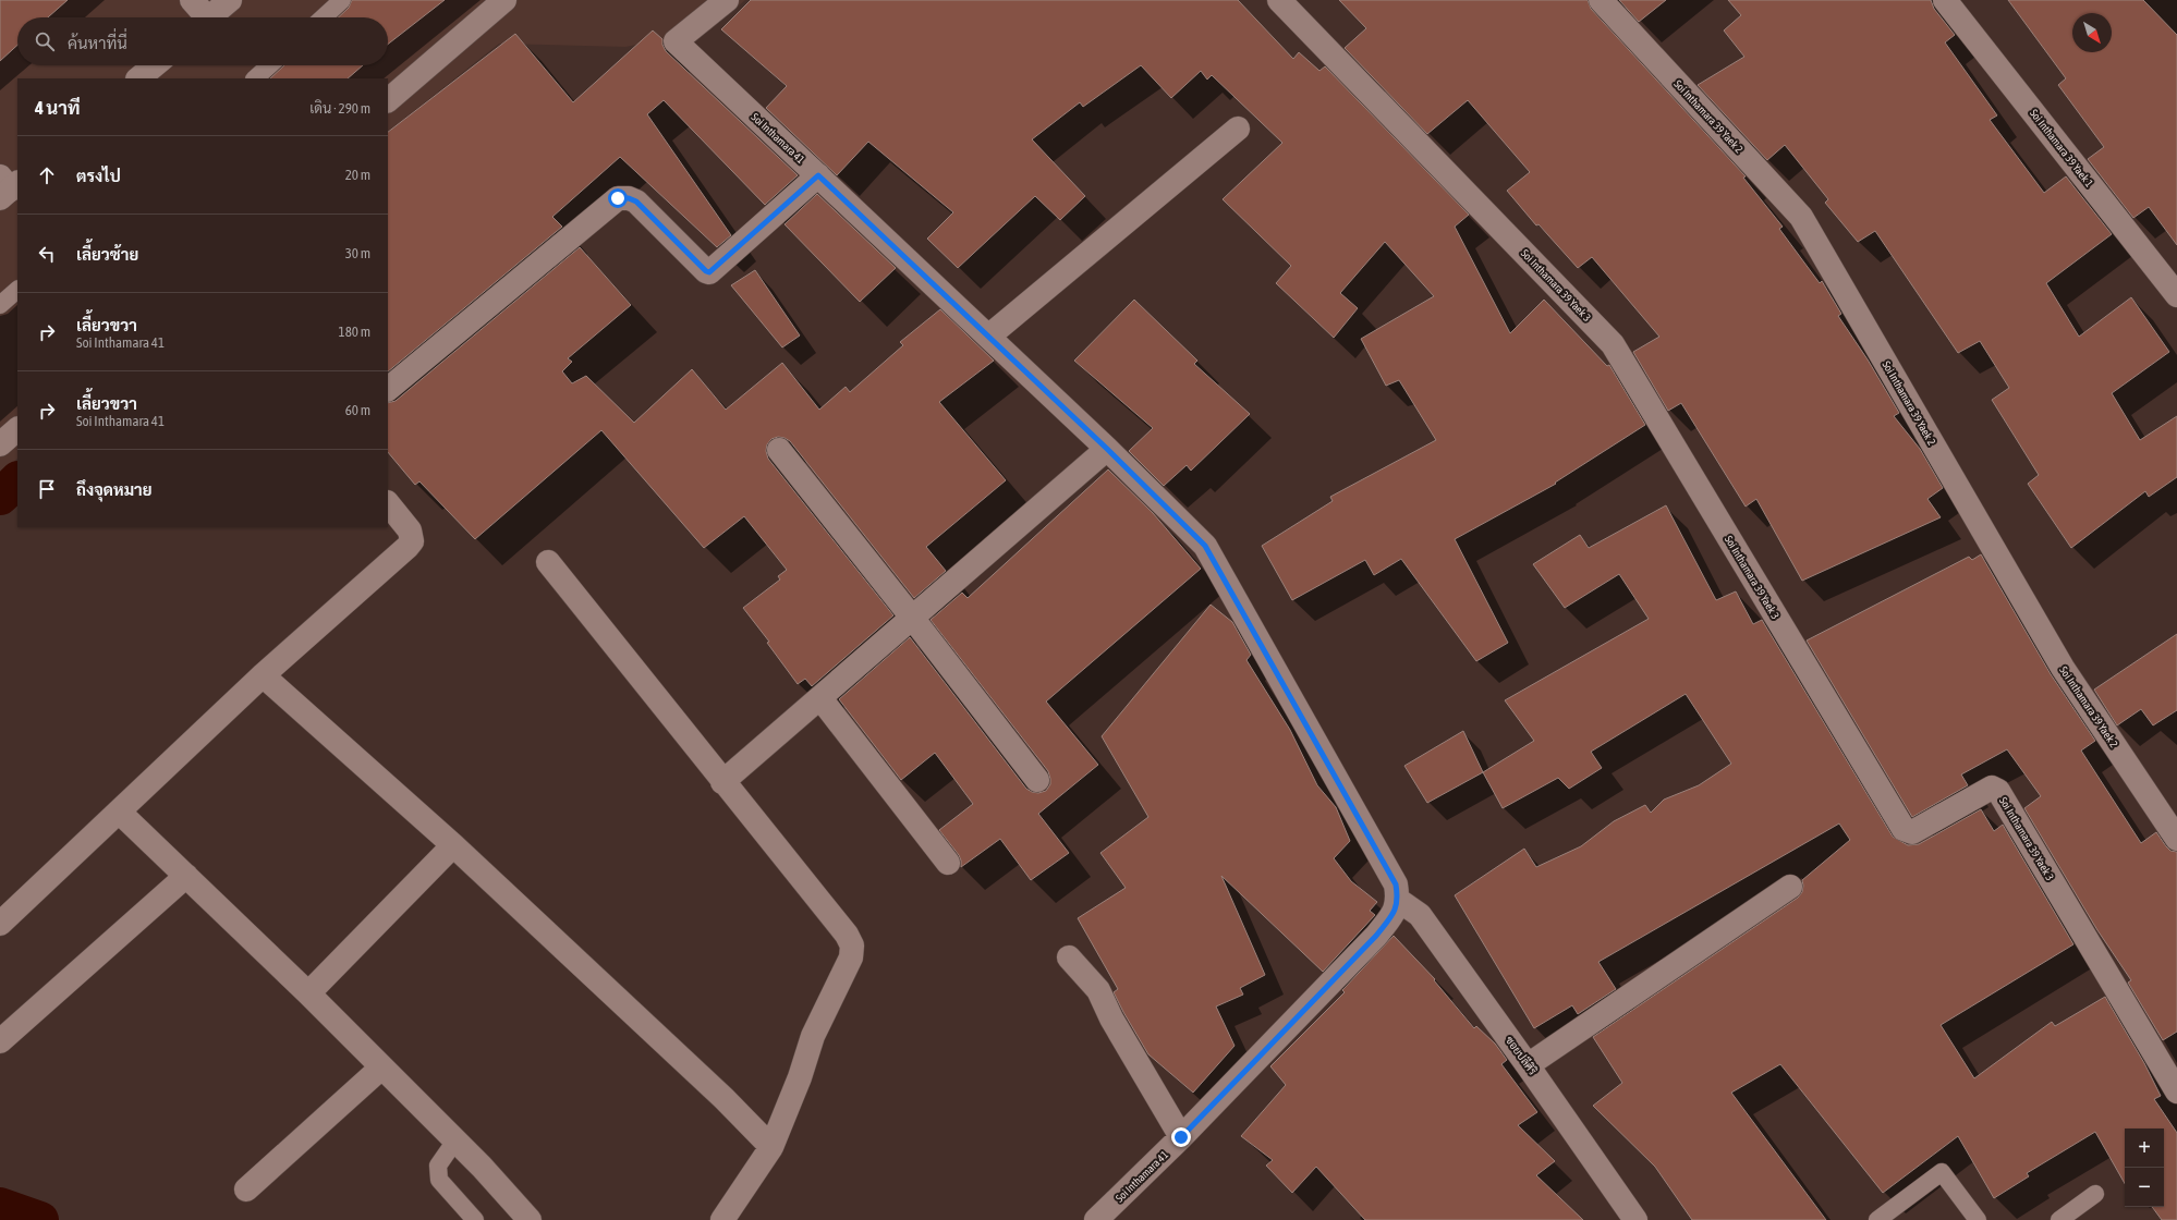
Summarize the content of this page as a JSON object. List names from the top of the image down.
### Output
{
  "streets": {
    "street": [
      "Soi Inthamara 39 Yaek 2",
      "Soi Inthamara 41",
      "Soi Inthamara 39 Yaek 1",
      "Soi Inthamara 39 Yaek 3",
      "ซอยปลีศิริ"
    ]
  },
  "crossings": [
    ["Soi Inthamara 41", "ซอยปลีศิริ"]
  ],
  "north": "bottom right",
  "page": {
    "search": "ค้นหาที่นี่",
    "heading": ["4 นาที", "เดิน · 290 m"],
    "list": [
      ["ตรงไป", "20 m"],
      ["เลี้ยวซ้าย", "30 m"],
      ["เลี้ยวขวา", "Soi Inthamara 41", "180 m"],
      ["เลี้ยวขวา", "Soi Inthamara 41", "60 m"],
      "ถึงจุดหมาย"
    ],
    "map_buttons": ["+", "−"]
  }
}
